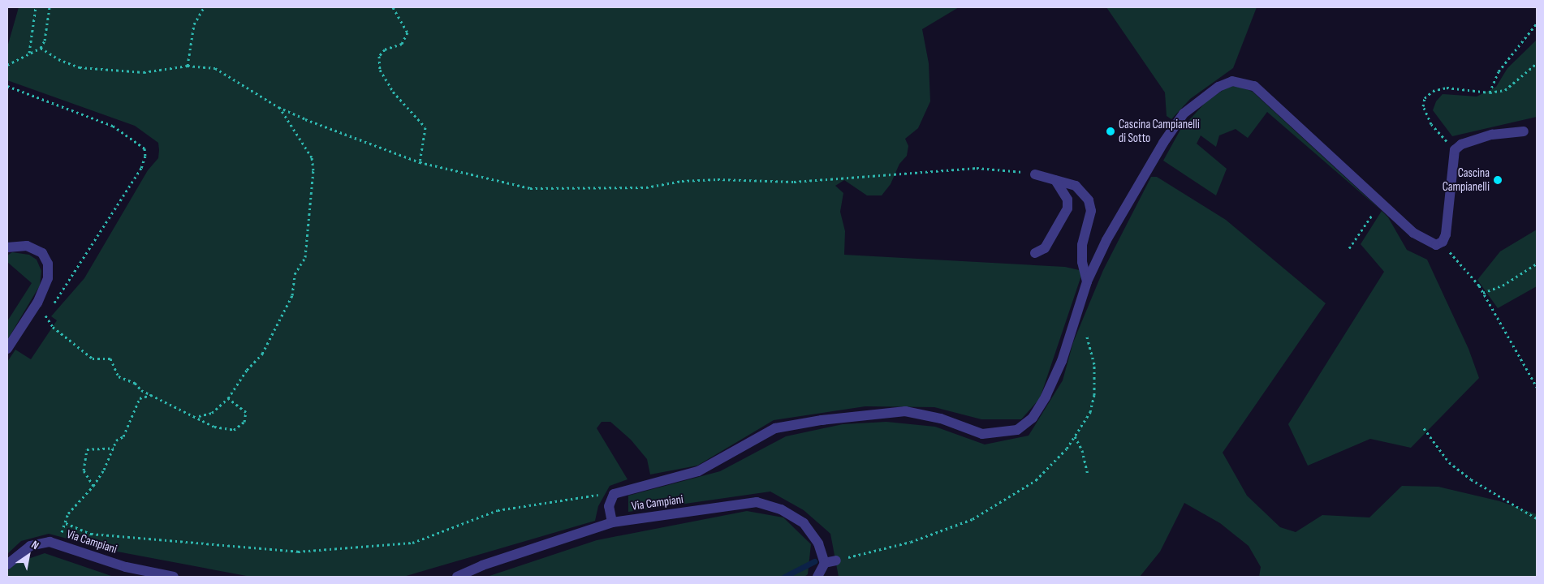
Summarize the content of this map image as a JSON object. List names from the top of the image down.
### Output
{
  "streets": {
    "street": ["Via Campiani"]
  },
  "places": ["Cascina Campianelli di Sotto", "Cascina Campianelli"],
  "north": "top right"
}
